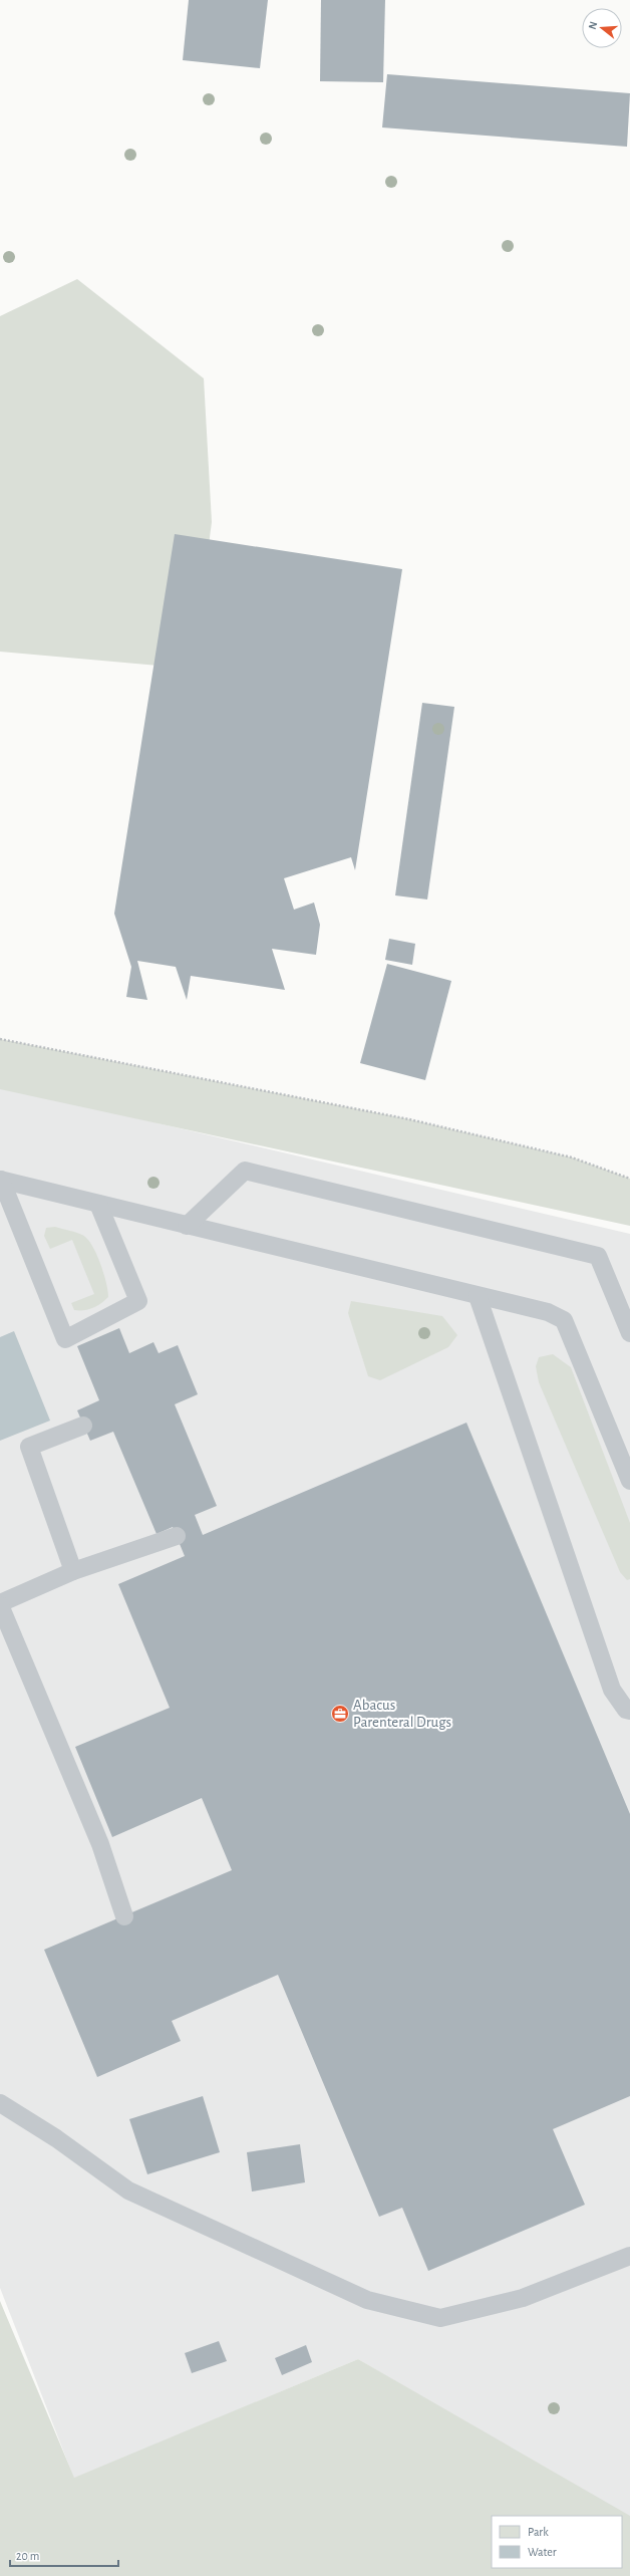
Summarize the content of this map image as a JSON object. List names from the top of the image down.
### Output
{
  "places": {
    "office": ["Abacus Parenteral Drugs"]
  },
  "legend": ["Park", "Water"],
  "scale_bar": "20 m",
  "north": "left"
}
